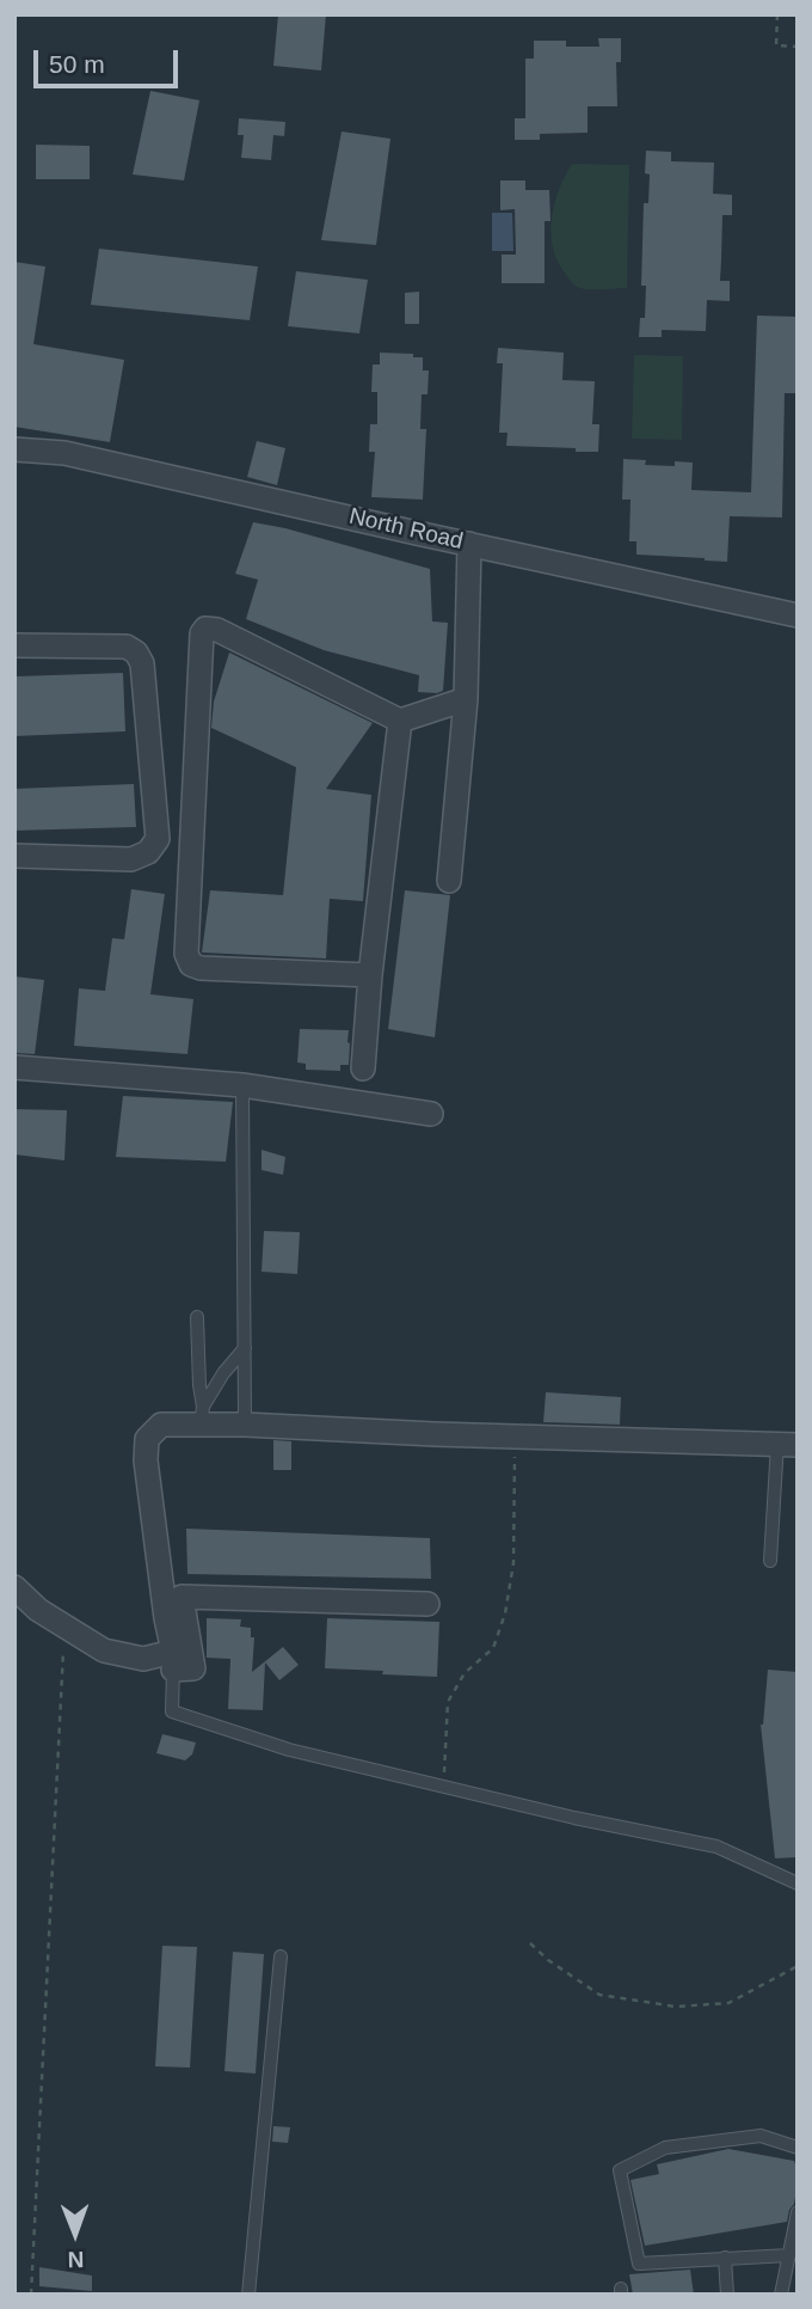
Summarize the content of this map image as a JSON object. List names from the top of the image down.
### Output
{
  "streets": {
    "street": ["North Road"]
  },
  "scale_bar": "50 m",
  "north": "bottom"
}
